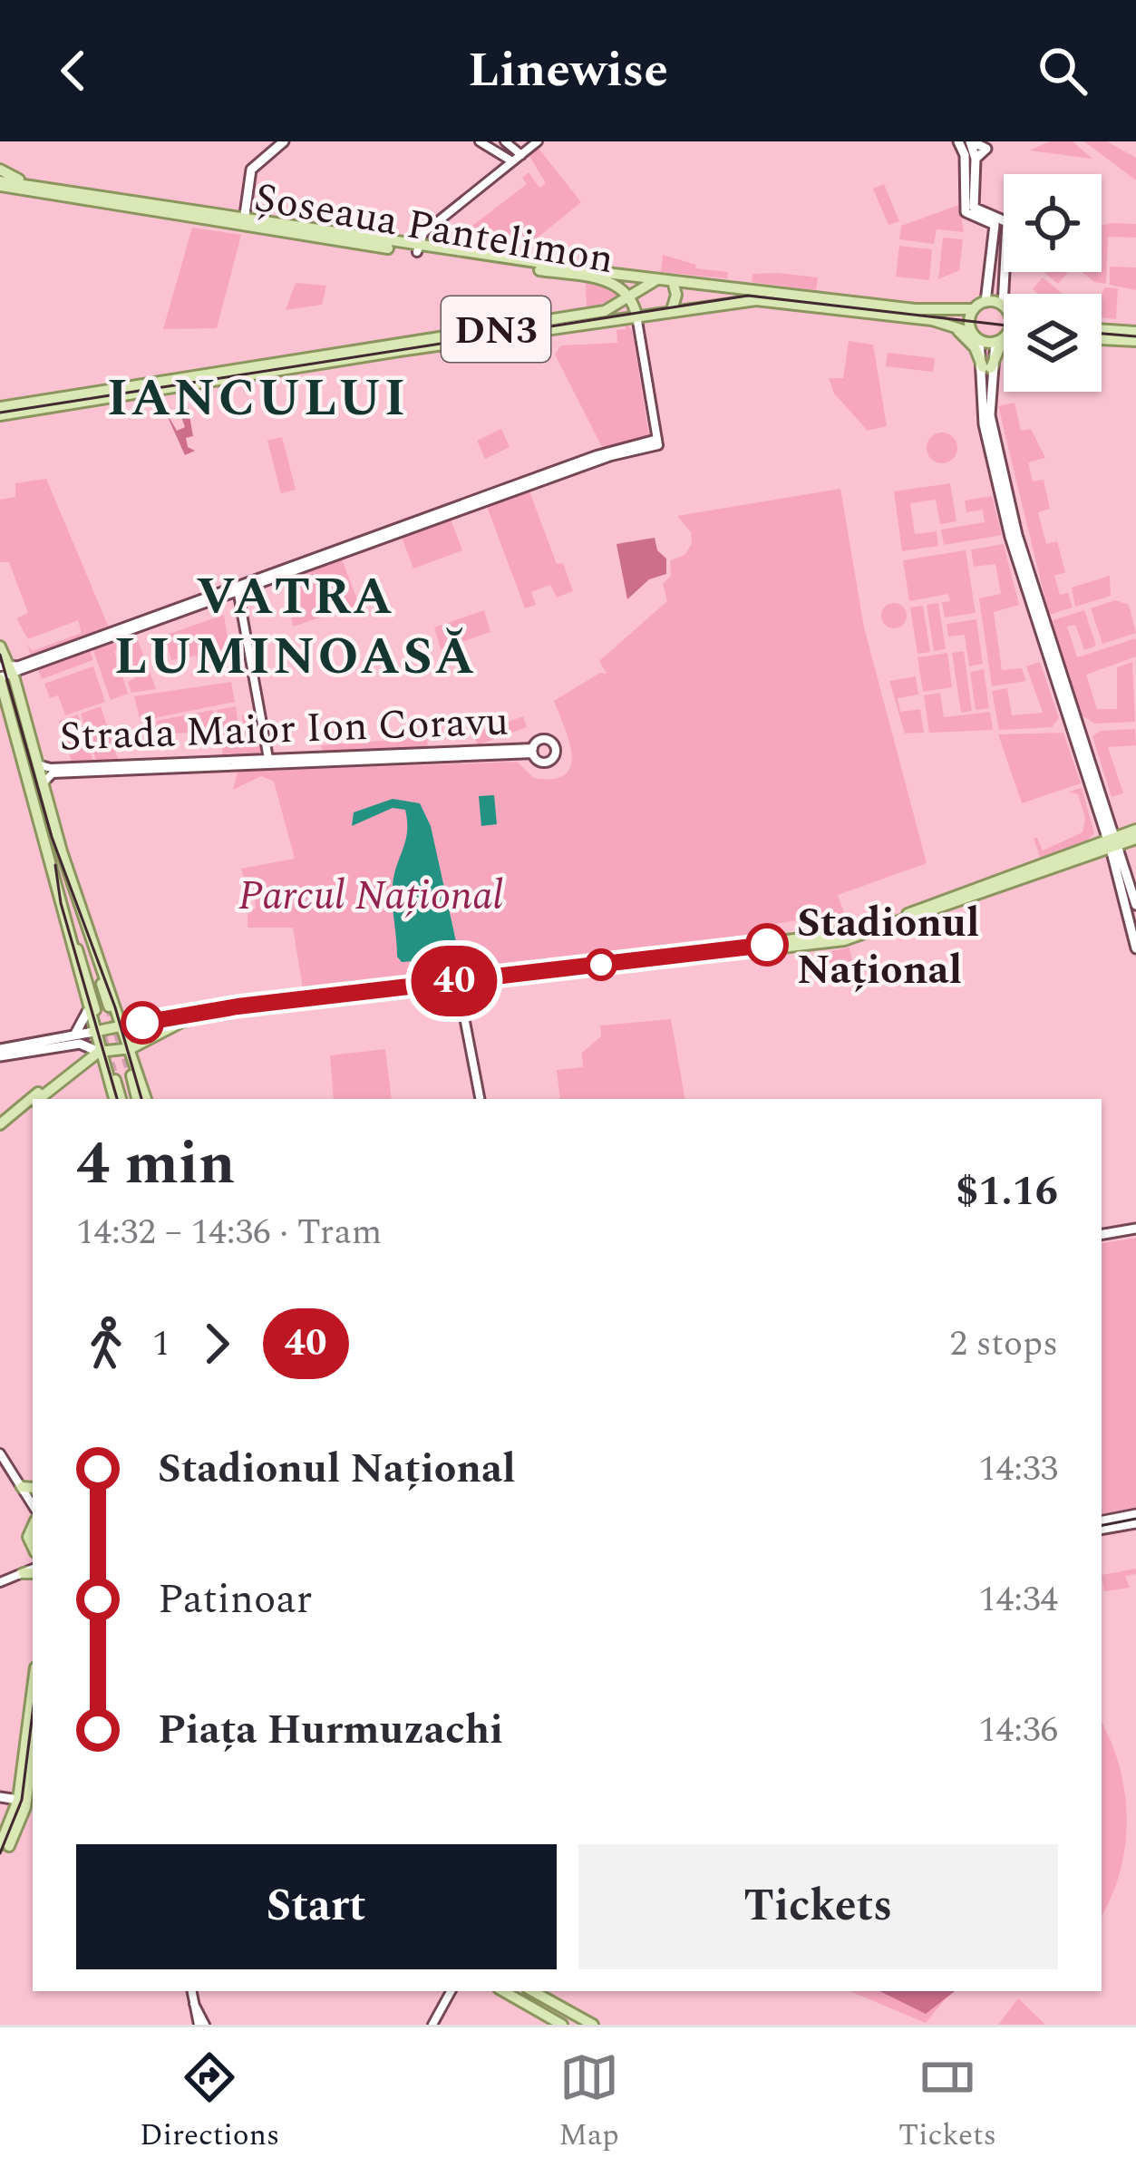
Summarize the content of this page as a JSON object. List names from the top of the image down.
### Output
{
  "streets": {
    "main road": ["Șoseaua Pantelimon", "DN3"],
    "street": ["Strada Maior Ion Coravu"]
  },
  "crossings": [
    ["Șoseaua Pantelimon", "DN3"]
  ],
  "districts": ["IANCULUI", "VATRA LUMINOASĂ"],
  "parks": ["Parcul Național"],
  "places": ["Stadionul Național"],
  "lines": ["tram line 40"],
  "page": {
    "header": "Linewise",
    "on_map": "40",
    "heading": ["4 min", "14:32 – 14:36 · Tram", "$1.16"],
    "legs": ["1", "40", "2 stops"],
    "list": [
      {
        "name": "Stadionul Național",
        "value": "14:33"
      },
      {
        "name": "Patinoar",
        "value": "14:34"
      },
      {
        "name": "Piața Hurmuzachi",
        "value": "14:36"
      }
    ],
    "buttons": ["Start", "Tickets"],
    "tabs": ["Directions", "Map", "Tickets"]
  }
}
